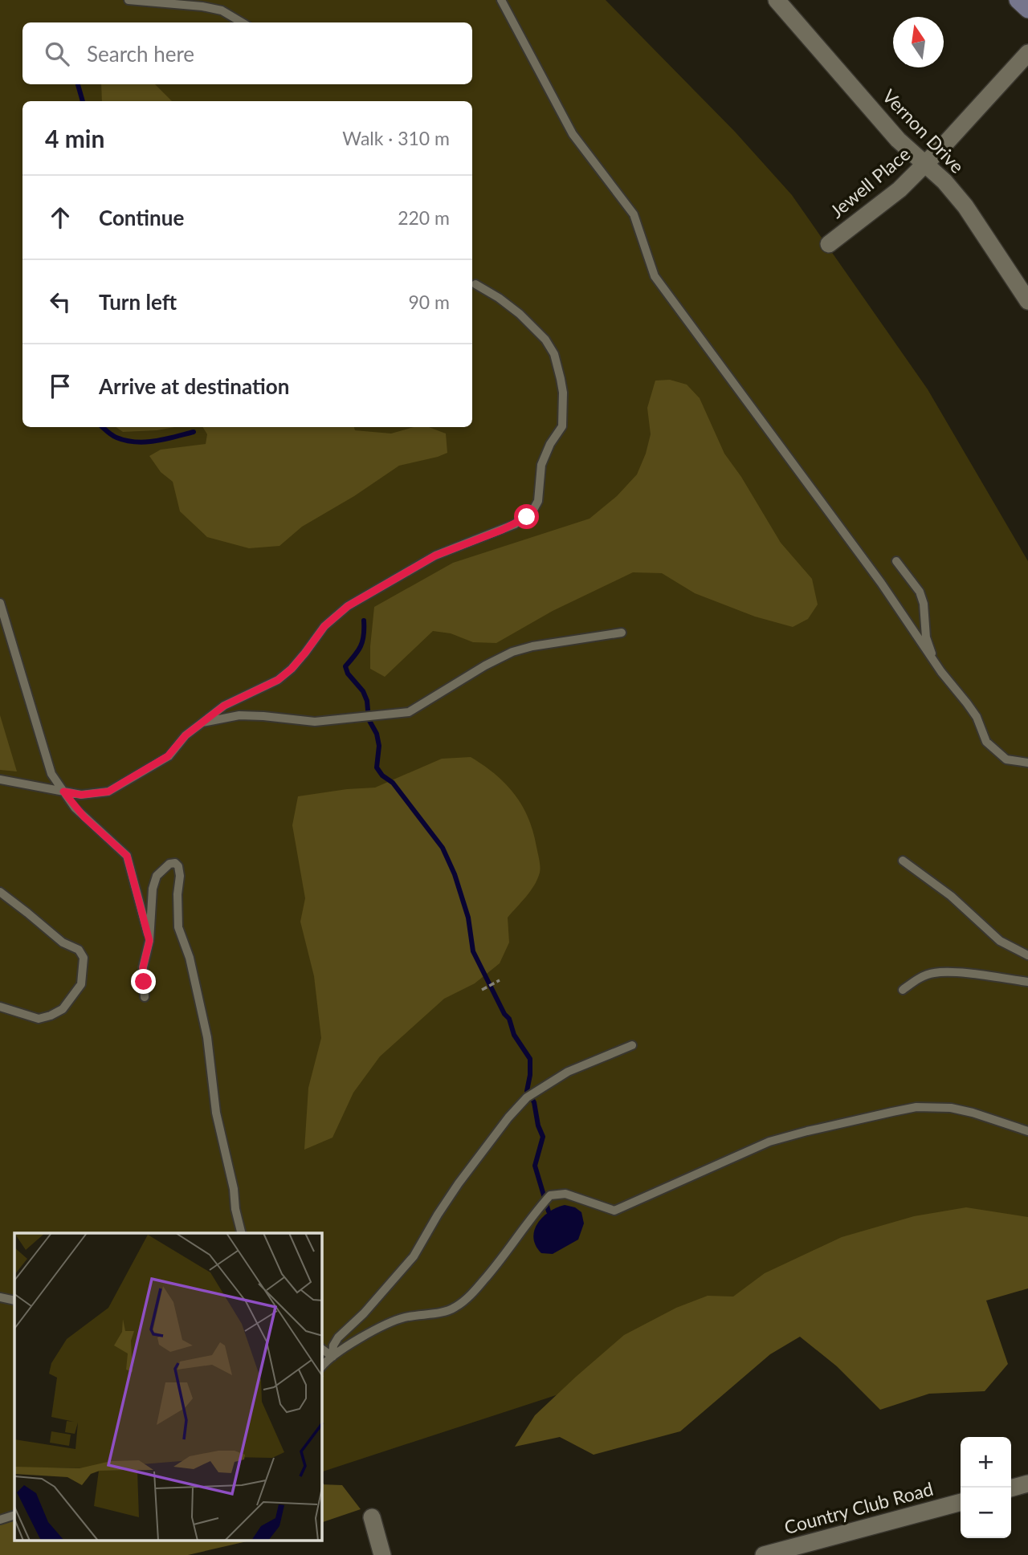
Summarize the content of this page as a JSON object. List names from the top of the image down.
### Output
{
  "streets": {
    "street": ["Vernon Drive", "Jewell Place", "Country Club Road"]
  },
  "crossings": [
    ["Vernon Drive", "Jewell Place"]
  ],
  "north": "top",
  "page": {
    "search": "Search here",
    "heading": ["4 min", "Walk · 310 m"],
    "list": [
      ["Continue", "220 m"],
      ["Turn left", "90 m"],
      "Arrive at destination"
    ],
    "map_buttons": ["+", "−"]
  }
}
